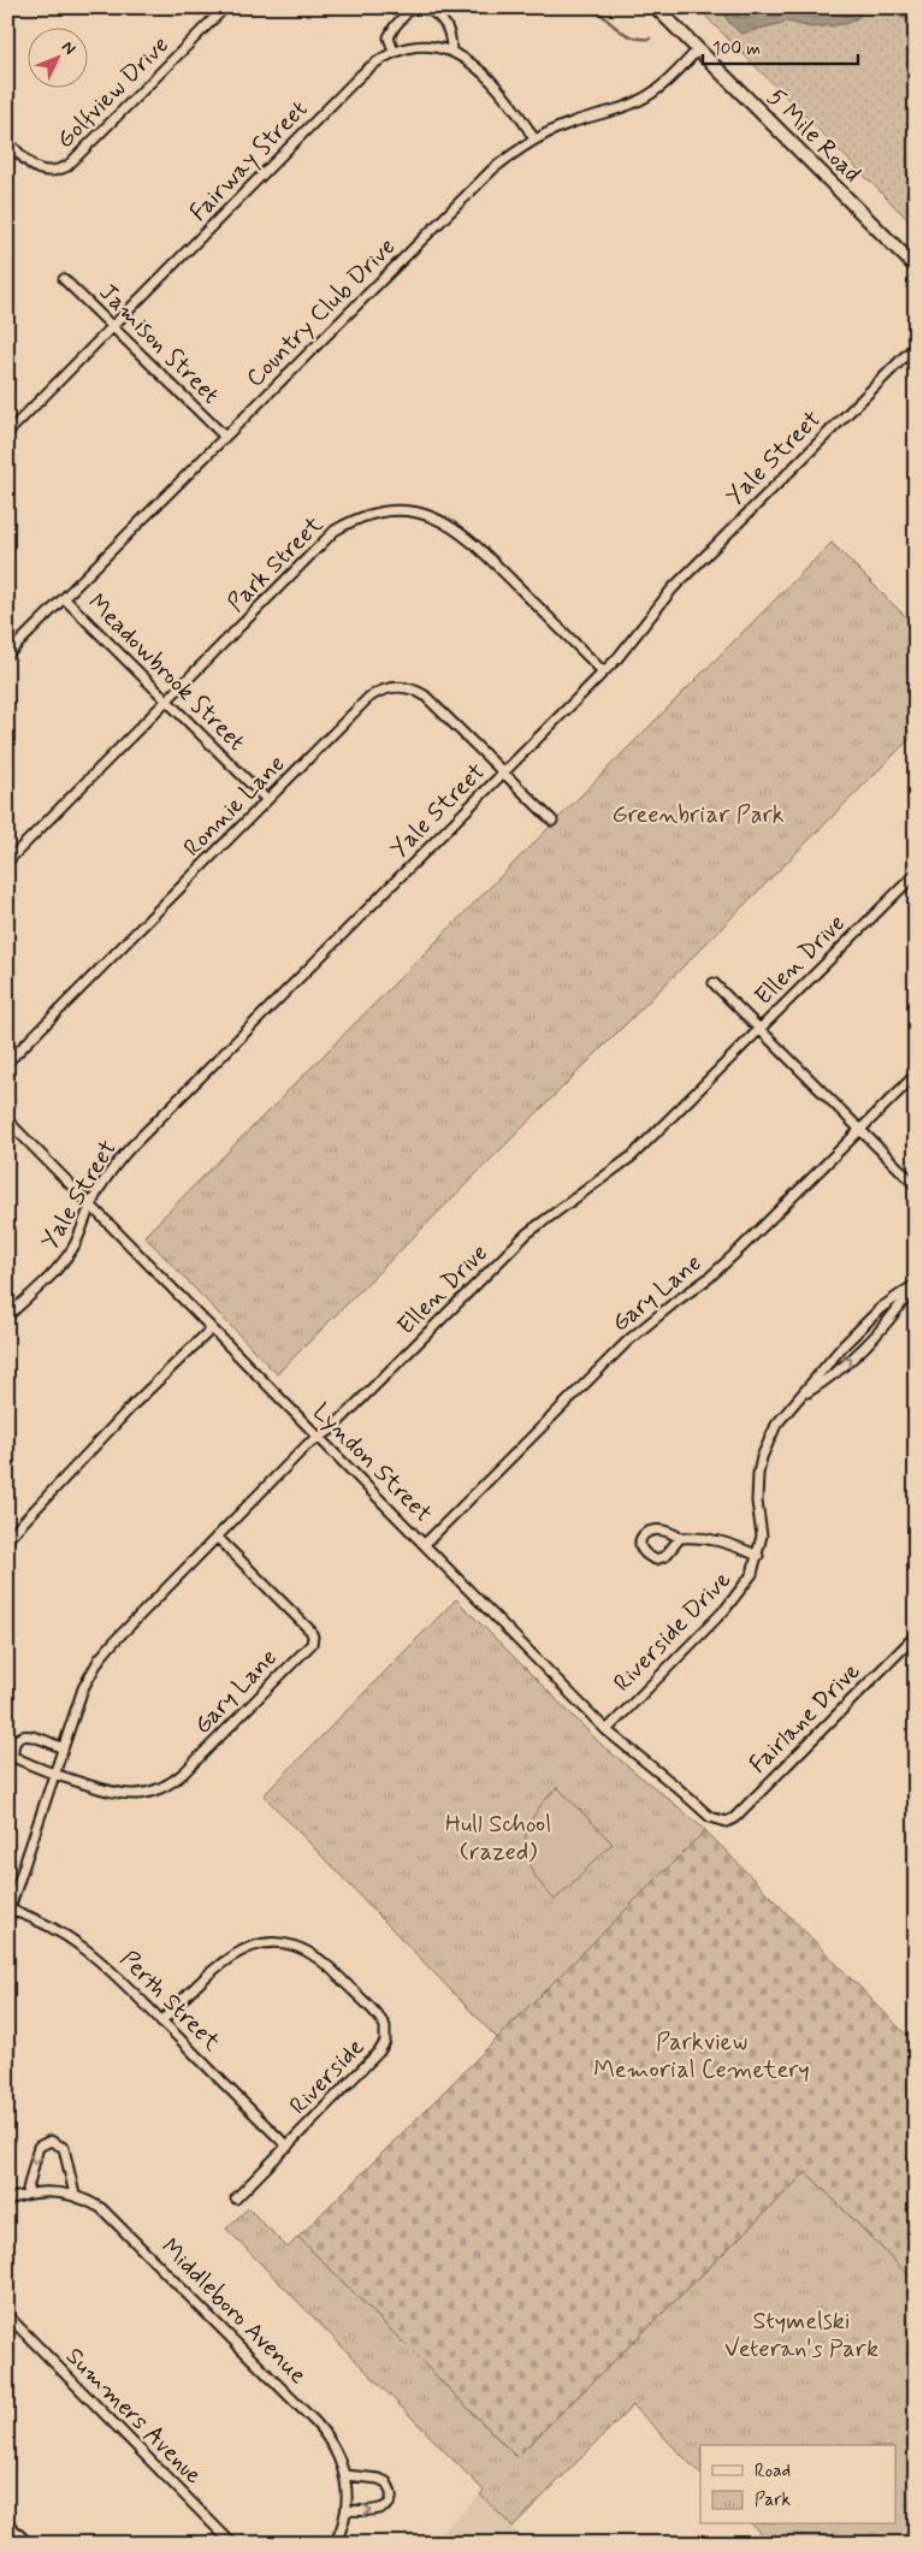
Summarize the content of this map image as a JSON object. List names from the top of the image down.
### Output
{
  "streets": {
    "main road": ["5 Mile Road"],
    "street": [
      "Golfview Drive",
      "Fairway Street",
      "Country Club Drive",
      "Jamison Street",
      "Yale Street",
      "Park Street",
      "Meadowbrook Street",
      "Ronnie Lane",
      "Ellen Drive",
      "Gary Lane",
      "Lyndon Street",
      "Riverside Drive",
      "Fairlane Drive",
      "Perth Street",
      "Riverside",
      "Middleboro Avenue",
      "Summers Avenue"
    ]
  },
  "crossings": [
    ["5 Mile Road", "Country Club Drive"],
    ["Fairway Street", "Country Club Drive"],
    ["Fairway Street", "Jamison Street"],
    ["Country Club Drive", "Jamison Street"],
    ["Country Club Drive", "Meadowbrook Street"],
    ["Yale Street", "Park Street"],
    ["Yale Street", "Ronnie Lane"],
    ["Yale Street", "Lyndon Street"],
    ["Park Street", "Meadowbrook Street"],
    ["Meadowbrook Street", "Ronnie Lane"],
    ["Ellen Drive", "Gary Lane"],
    ["Ellen Drive", "Lyndon Street"],
    ["Ellen Drive", "Perth Street"],
    ["Gary Lane", "Lyndon Street"],
    ["Lyndon Street", "Riverside Drive"],
    ["Lyndon Street", "Fairlane Drive"],
    ["Perth Street", "Riverside"]
  ],
  "parks": [
    "Greenbriar Park",
    "Hull School (razed)",
    "Parkview Memorial Cemetery",
    "Stymelski Veteran's Park"
  ],
  "legend": ["Road", "Park"],
  "scale_bar": "100 m",
  "north": "top right"
}
